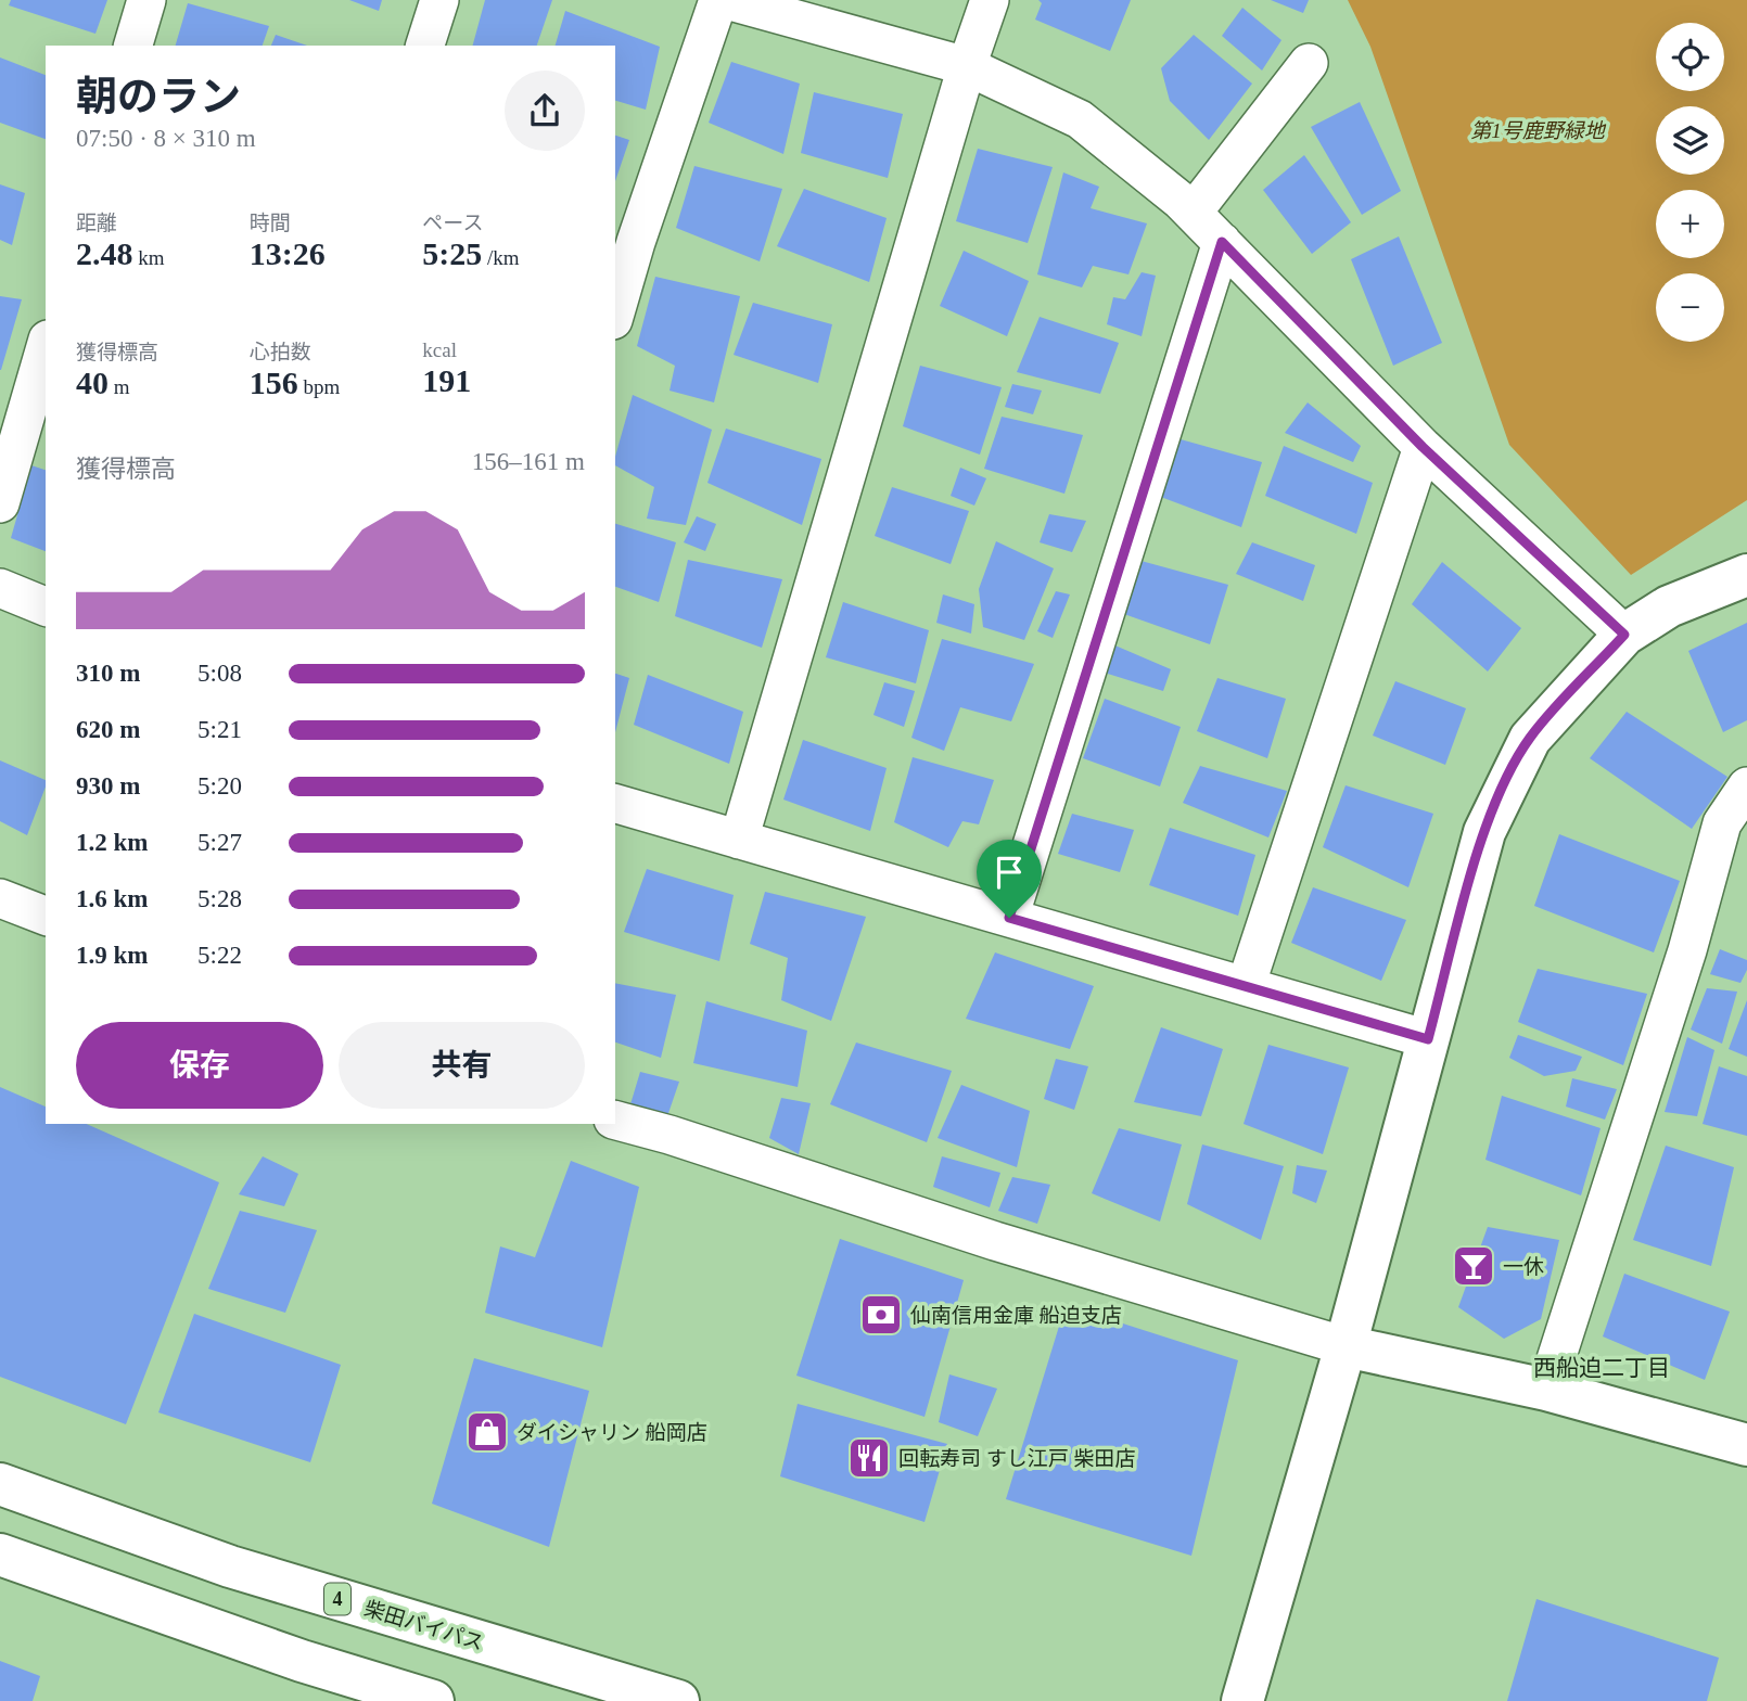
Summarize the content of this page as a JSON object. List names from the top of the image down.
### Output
{
  "streets": {
    "main road": ["4", "柴田バイパス"]
  },
  "districts": ["西船迫二丁目"],
  "parks": ["第1号鹿野緑地"],
  "places": {
    "bar": ["一休"],
    "bank": ["仙南信用金庫 船迫支店"],
    "shop": ["ダイシャリン 船岡店"],
    "restaurant": ["回転寿司 すし江戸 柴田店"]
  },
  "page": {
    "map_buttons": ["+", "−"],
    "heading": ["朝のラン", "07:50 · 8 × 310 m"],
    "stats": [
      ["距離", "2.48 km"],
      ["時間", "13:26"],
      ["ペース", "5:25 /km"],
      ["獲得標高", "40 m"],
      ["心拍数", "156 bpm"],
      ["kcal", "191"]
    ],
    "chart": ["獲得標高", "156–161 m"],
    "list": [
      {
        "name": "310 m",
        "note": "5:08"
      },
      {
        "name": "620 m",
        "note": "5:21"
      },
      {
        "name": "930 m",
        "note": "5:20"
      },
      {
        "name": "1.2 km",
        "note": "5:27"
      },
      {
        "name": "1.6 km",
        "note": "5:28"
      },
      {
        "name": "1.9 km",
        "note": "5:22"
      }
    ],
    "buttons": ["保存", "共有"]
  }
}
